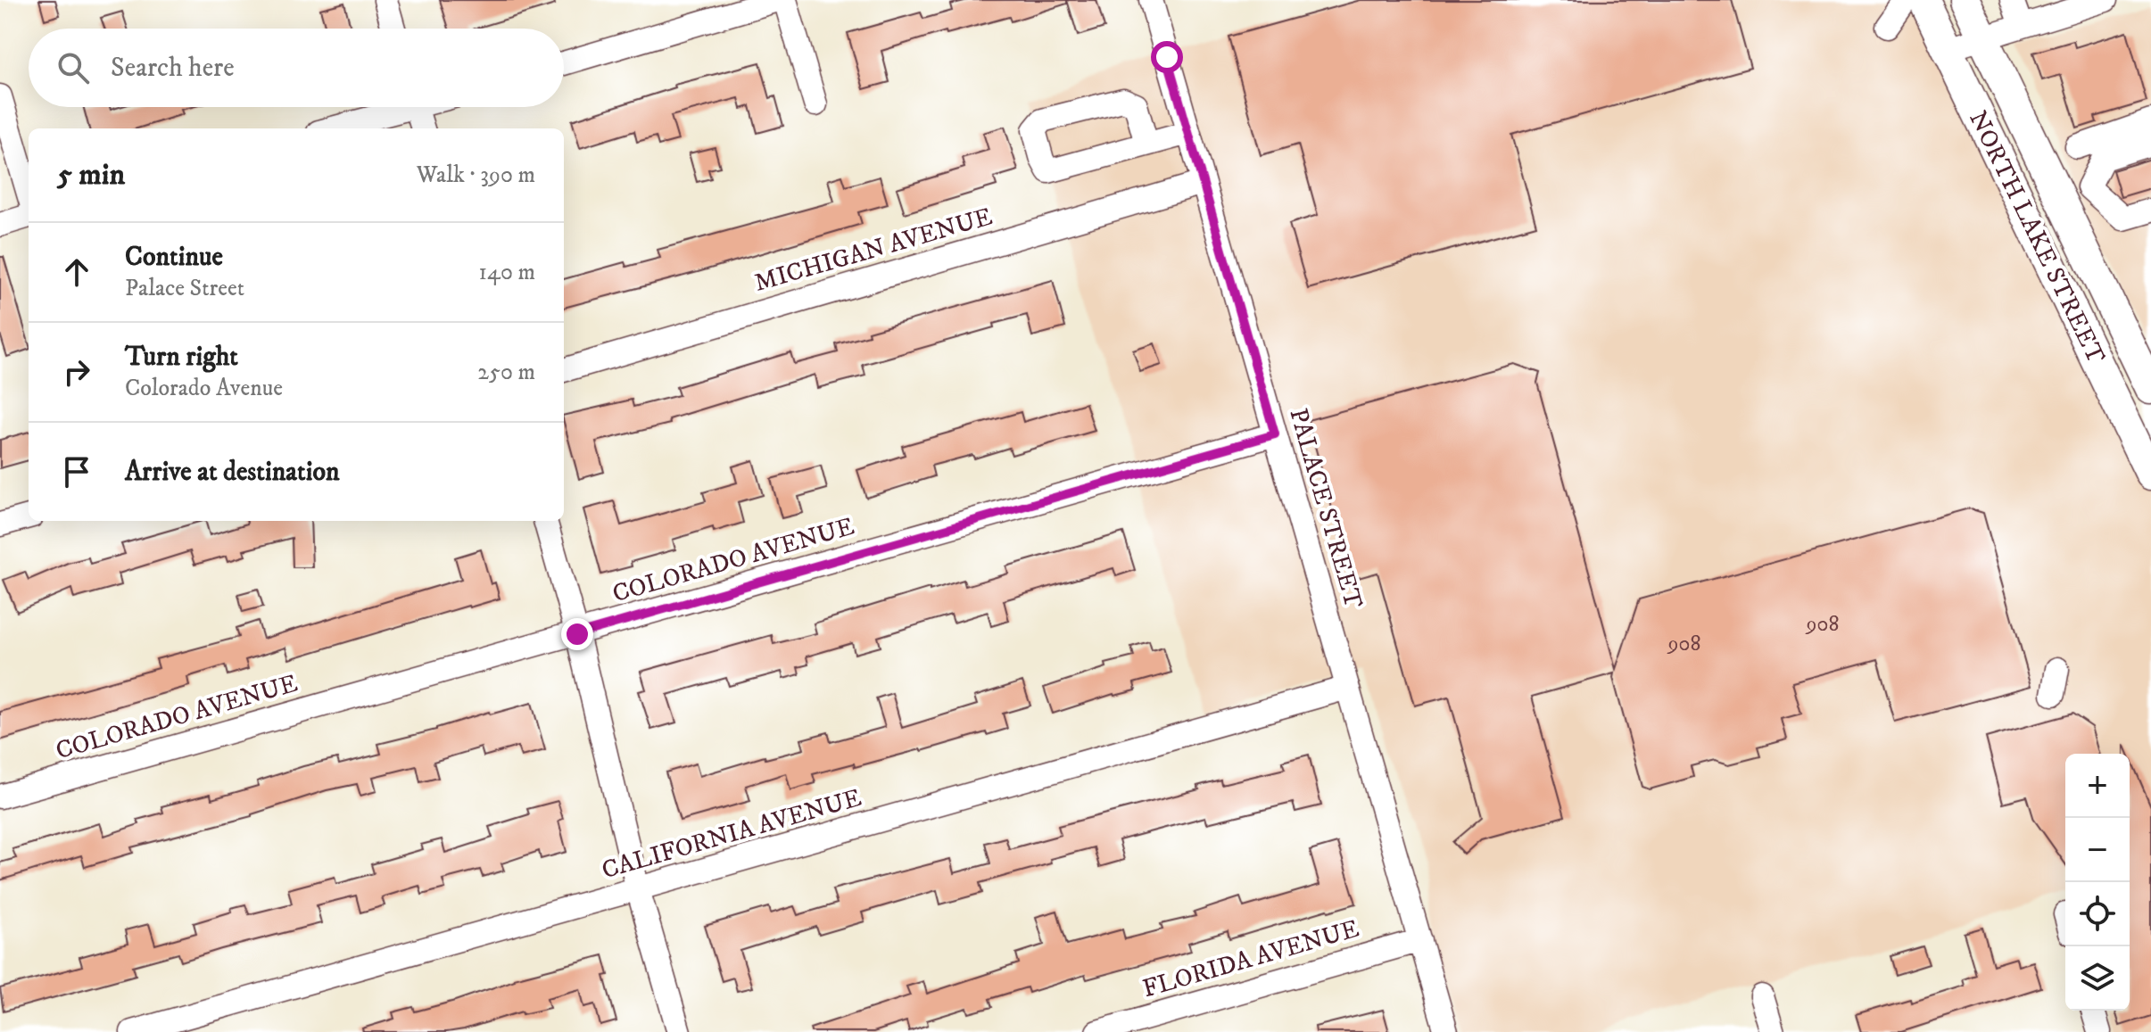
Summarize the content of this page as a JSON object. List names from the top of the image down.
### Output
{
  "streets": {
    "main road": ["NORTH LAKE STREET"],
    "street": [
      "MICHIGAN AVENUE",
      "PALACE STREET",
      "COLORADO AVENUE",
      "CALIFORNIA AVENUE",
      "FLORIDA AVENUE"
    ]
  },
  "crossings": [
    ["MICHIGAN AVENUE", "PALACE STREET"],
    ["PALACE STREET", "COLORADO AVENUE"],
    ["PALACE STREET", "CALIFORNIA AVENUE"],
    ["PALACE STREET", "FLORIDA AVENUE"]
  ],
  "house_numbers": ["908", "908"],
  "page": {
    "search": "Search here",
    "heading": ["5 min", "Walk · 390 m"],
    "list": [
      ["Continue", "Palace Street", "140 m"],
      ["Turn right", "Colorado Avenue", "250 m"],
      "Arrive at destination"
    ],
    "map_buttons": ["+", "−"]
  }
}
